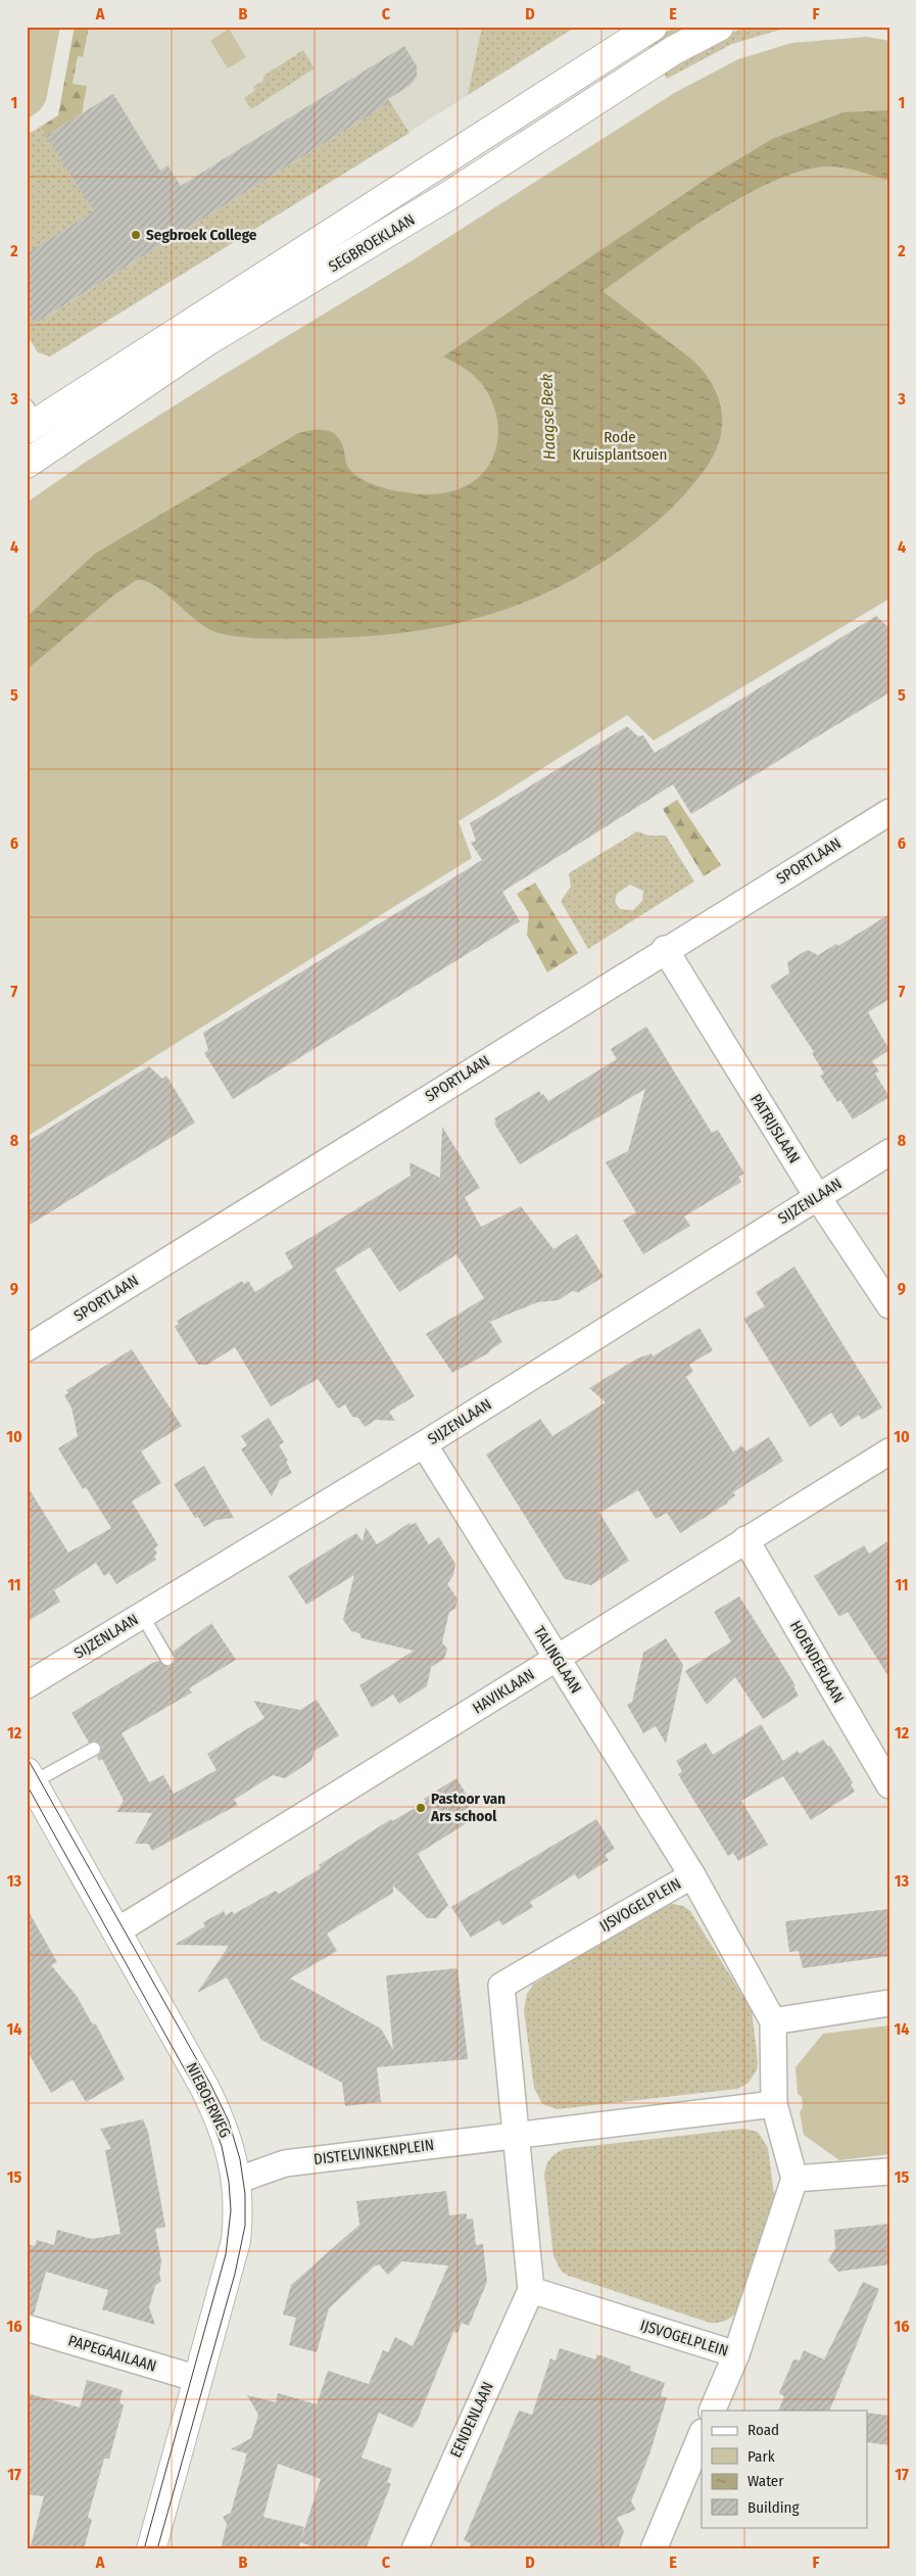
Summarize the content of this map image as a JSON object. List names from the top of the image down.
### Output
{
  "streets": {
    "main road": ["SEGBROEKLAAN", "NIEBOERWEG"],
    "street": [
      "SPORTLAAN",
      "PATRIJSLAAN",
      "SIJZENLAAN",
      "TALINGLAAN",
      "HOENDERLAAN",
      "HAVIKLAAN",
      "IJSVOGELPLEIN",
      "DISTELVINKENPLEIN",
      "PAPEGAAILAAN",
      "EENDENLAAN"
    ]
  },
  "crossings": [
    ["SPORTLAAN", "PATRIJSLAAN"],
    ["PATRIJSLAAN", "SIJZENLAAN"],
    ["SIJZENLAAN", "TALINGLAAN"],
    ["TALINGLAAN", "HAVIKLAAN"],
    ["TALINGLAAN", "IJSVOGELPLEIN"],
    ["HOENDERLAAN", "HAVIKLAAN"],
    ["HAVIKLAAN", "NIEBOERWEG"],
    ["IJSVOGELPLEIN", "DISTELVINKENPLEIN"],
    ["IJSVOGELPLEIN", "EENDENLAAN"],
    ["NIEBOERWEG", "DISTELVINKENPLEIN"],
    ["NIEBOERWEG", "PAPEGAAILAAN"]
  ],
  "water": ["Haagse Beek"],
  "parks": ["Rode Kruisplantsoen"],
  "places": ["Segbroek College", "Pastoor van Ars school"],
  "legend": [
    "Road",
    "Park",
    "Water",
    "Building"
  ],
  "grid": {
    "columns": [
      "A",
      "B",
      "C",
      "D",
      "E",
      "F"
    ],
    "rows": [
      "1",
      "2",
      "3",
      "4",
      "5",
      "6",
      "7",
      "8",
      "9",
      "10",
      "11",
      "12",
      "13",
      "14",
      "15",
      "16",
      "17"
    ]
  }
}
